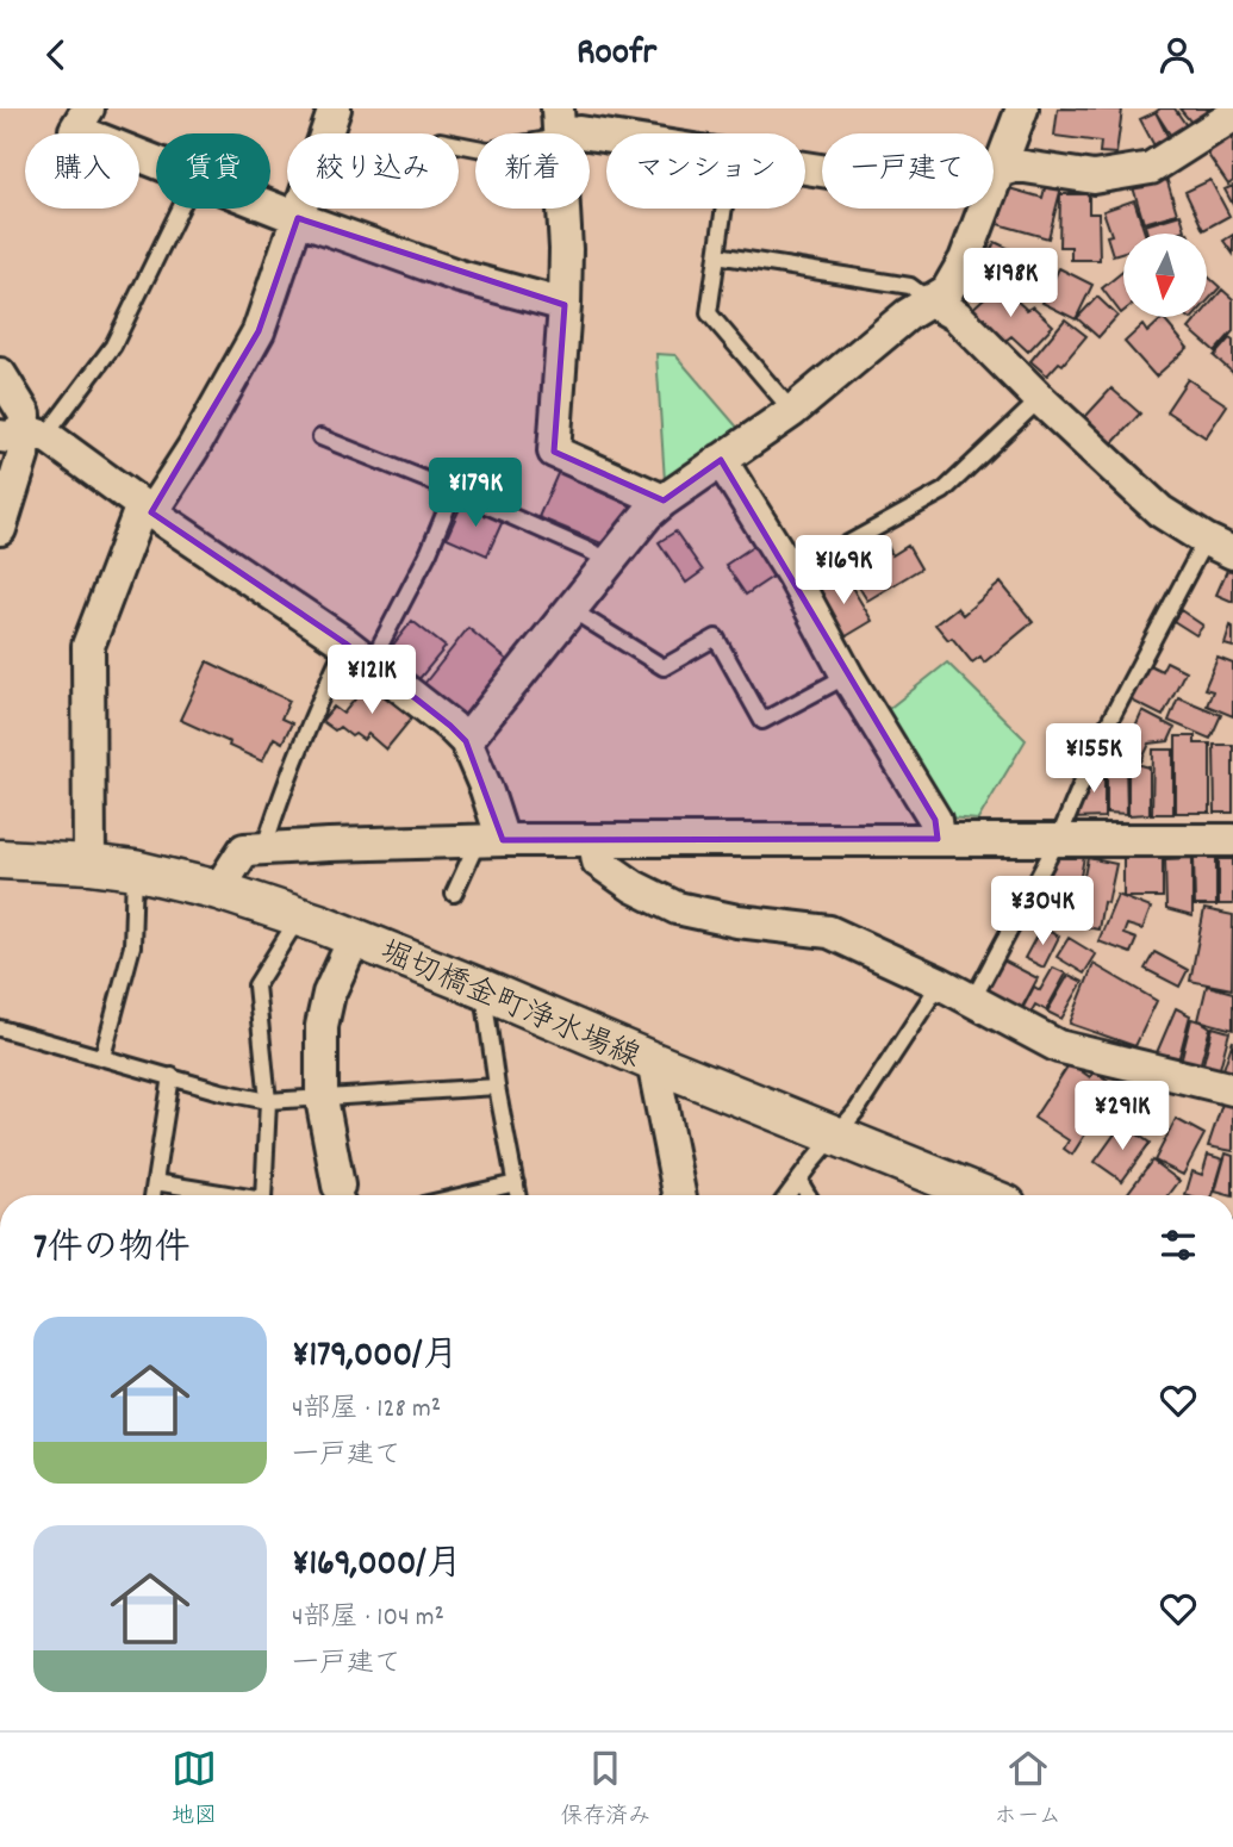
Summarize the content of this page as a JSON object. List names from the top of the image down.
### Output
{
  "streets": {
    "street": ["堀切橋金町浄水場線"]
  },
  "north": "bottom",
  "page": {
    "header": "Roofr",
    "chip": [
      "購入",
      "賃貸",
      "絞り込み",
      "新着",
      "マンション",
      "一戸建て"
    ],
    "price": [
      "¥198K",
      "¥179K",
      "¥169K",
      "¥121K",
      "¥155K",
      "¥304K",
      "¥291K"
    ],
    "heading": "7件の物件",
    "list": [
      {
        "name": "¥179,000/月",
        "note": "4部屋 · 128 m² · 一戸建て"
      },
      {
        "name": "¥169,000/月",
        "note": "4部屋 · 104 m² · 一戸建て"
      }
    ],
    "tabs": ["地図", "保存済み", "ホーム"]
  }
}
